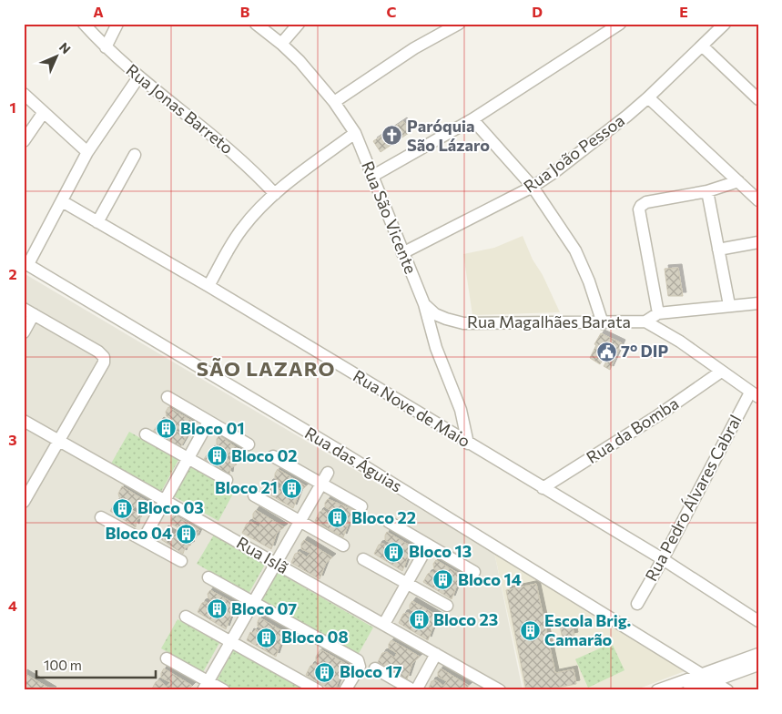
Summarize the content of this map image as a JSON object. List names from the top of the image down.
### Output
{
  "streets": {
    "street": [
      "Rua Jonas Barreto",
      "Rua João Pessoa",
      "Rua São Vicente",
      "Rua Magalhães Barata",
      "Rua Nove de Maio",
      "Rua da Bomba",
      "Rua das Águias",
      "Rua Pedro Álvares Cabral",
      "Rua Islã"
    ]
  },
  "crossings": [
    ["Rua João Pessoa", "Rua São Vicente"],
    ["Rua São Vicente", "Rua Magalhães Barata"],
    ["Rua São Vicente", "Rua Nove de Maio"],
    ["Rua Nove de Maio", "Rua da Bomba"],
    ["Rua Nove de Maio", "Rua Pedro Álvares Cabral"]
  ],
  "districts": ["SÃO LAZARO"],
  "places": {
    "church": ["Paróquia São Lázaro"],
    "public building": ["7º DIP"],
    "building": [
      "Bloco 01",
      "Bloco 02",
      "Bloco 21",
      "Bloco 03",
      "Bloco 22",
      "Bloco 04",
      "Bloco 13",
      "Bloco 14",
      "Bloco 07",
      "Bloco 23",
      "Escola Brig. Camarão",
      "Bloco 08",
      "Bloco 17"
    ]
  },
  "scale_bar": "100 m",
  "north": "top right",
  "grid": {
    "columns": [
      "A",
      "B",
      "C",
      "D",
      "E"
    ],
    "rows": [
      "1",
      "2",
      "3",
      "4"
    ]
  }
}
